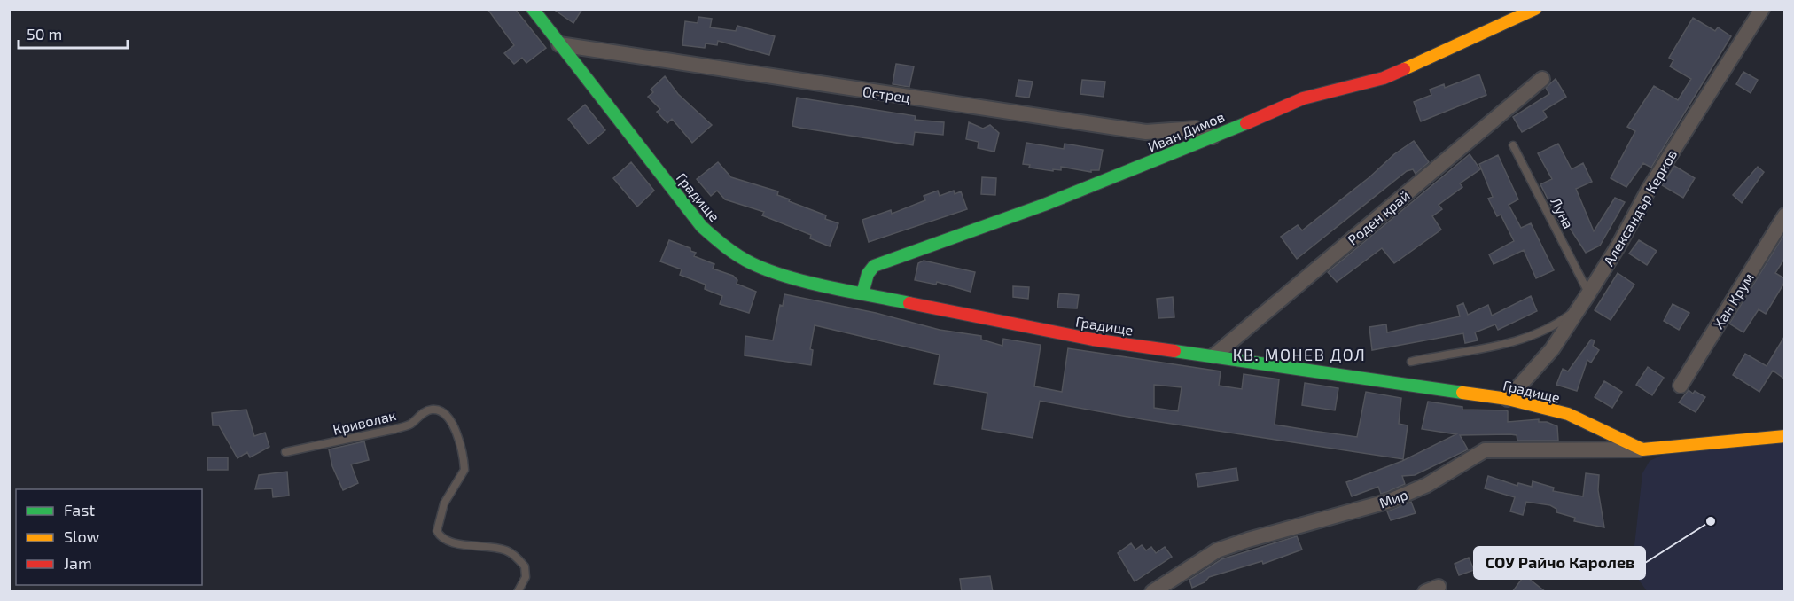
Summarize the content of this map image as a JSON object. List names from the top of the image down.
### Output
{
  "streets": {
    "street": [
      "Острец",
      "Иван Димов",
      "Градище",
      "Александър Керков",
      "Роден край",
      "Хан Крум",
      "Мир"
    ],
    "lane": ["Луна", "Криволак"]
  },
  "crossings": [
    ["Острец", "Иван Димов"],
    ["Острец", "Градище"],
    ["Иван Димов", "Градище"],
    ["Градище", "Александър Керков"],
    ["Градище", "Роден край"],
    ["Градище", "Мир"],
    ["Александър Керков", "Луна"]
  ],
  "districts": ["КВ. МОНЕВ ДОЛ"],
  "places": ["СОУ Райчо Каролев"],
  "legend": ["Fast", "Slow", "Jam"],
  "scale_bar": "50 m"
}
